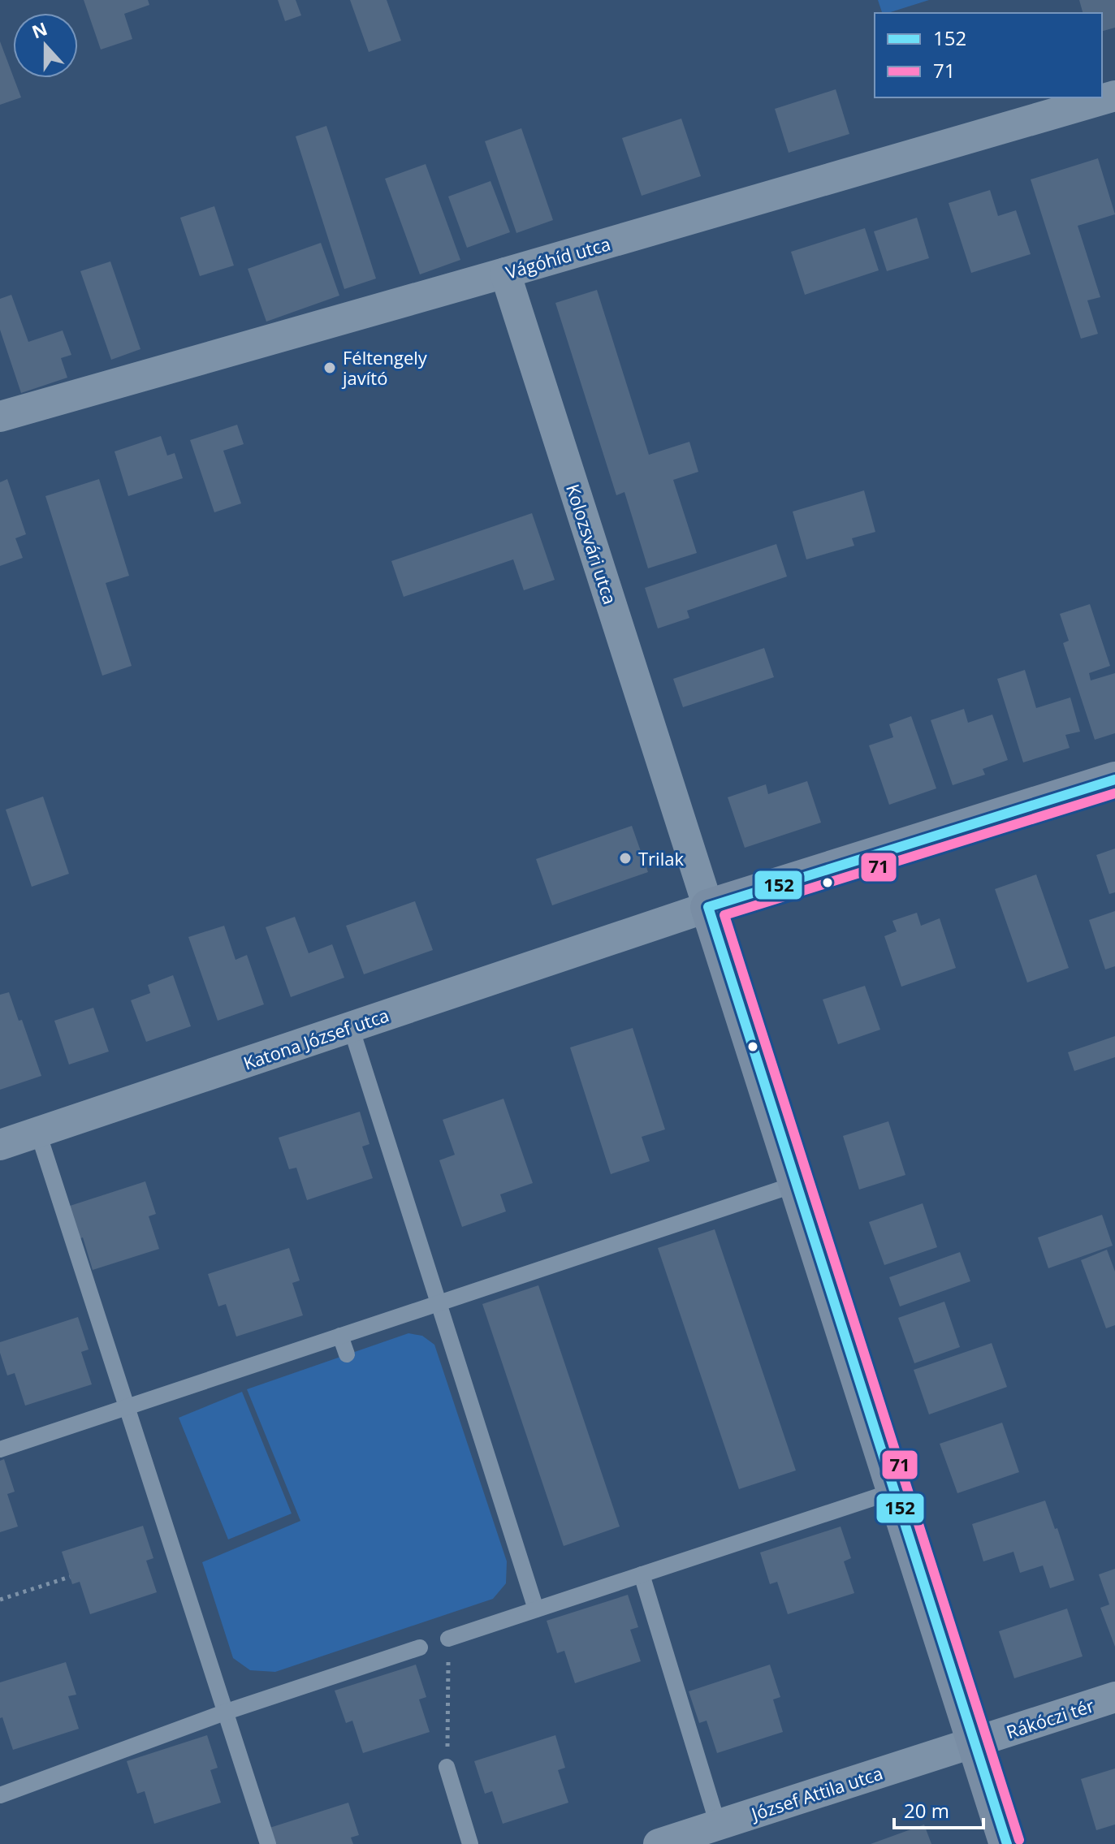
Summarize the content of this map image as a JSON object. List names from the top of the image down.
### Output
{
  "streets": {
    "street": [
      "Vágóhíd utca",
      "Kolozsvári utca",
      "Katona József utca",
      "Rákóczi tér",
      "József Attila utca"
    ]
  },
  "crossings": [
    ["Vágóhíd utca", "Kolozsvári utca"],
    ["Kolozsvári utca", "Katona József utca"],
    ["Kolozsvári utca", "Rákóczi tér"],
    ["Kolozsvári utca", "József Attila utca"],
    ["Rákóczi tér", "József Attila utca"]
  ],
  "places": ["Féltengely javító", "Trilak"],
  "lines": ["transit line 152", "transit line 71"],
  "legend": ["152", "71"],
  "scale_bar": "20 m",
  "north": "top"
}
